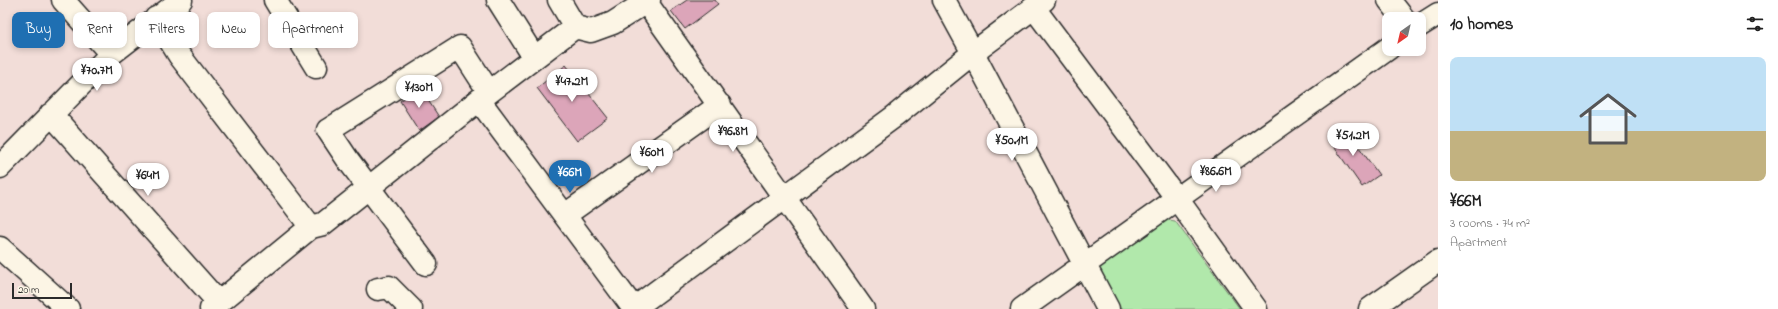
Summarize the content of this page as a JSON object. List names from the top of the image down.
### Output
{
  "scale_bar": "20 m",
  "north": "bottom left",
  "page": {
    "heading": "10 homes",
    "chip": [
      "Buy",
      "Rent",
      "Filters",
      "New",
      "Apartment"
    ],
    "list": [
      {
        "name": "¥66M",
        "note": "3 rooms · 74 m² · Apartment"
      }
    ],
    "price": [
      "¥70.7M",
      "¥47.2M",
      "¥130M",
      "¥96.8M",
      "¥51.2M",
      "¥50.1M",
      "¥60M",
      "¥86.6M",
      "¥66M",
      "¥64M"
    ],
    "scale": "20 m"
  }
}
